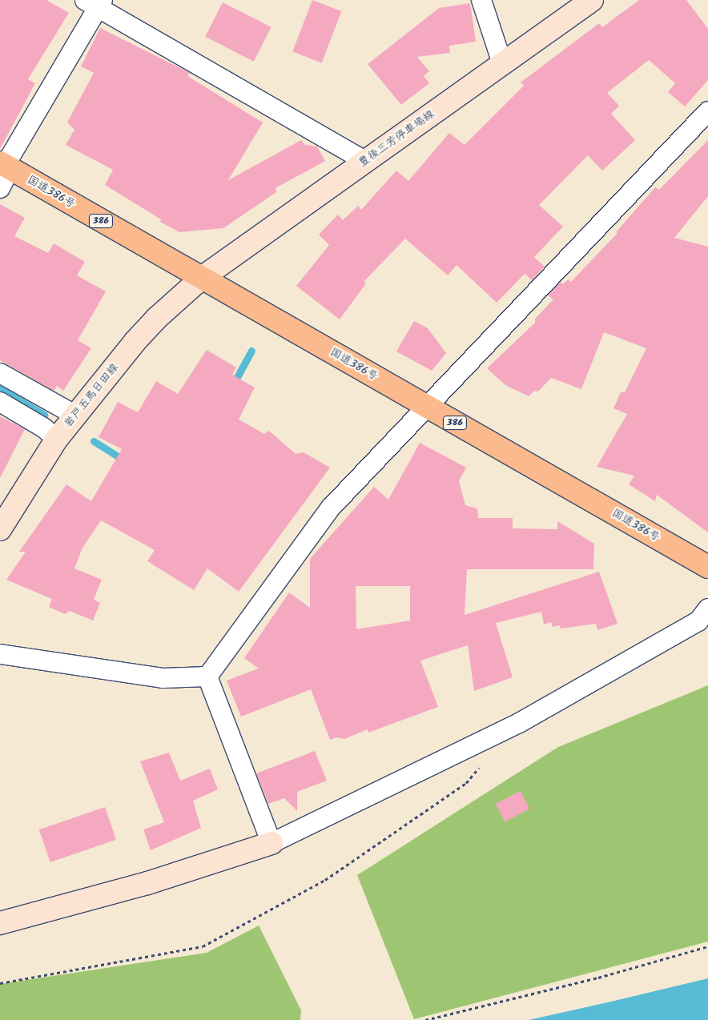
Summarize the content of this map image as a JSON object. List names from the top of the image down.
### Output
{
  "streets": {
    "highway": ["国道386号", "386"],
    "main road": ["豊後三芳停車場線", "岩戸五馬日田線"]
  },
  "crossings": [
    ["豊後三芳停車場線", "国道386号"],
    ["豊後三芳停車場線", "岩戸五馬日田線"],
    ["国道386号", "岩戸五馬日田線"]
  ]
}
